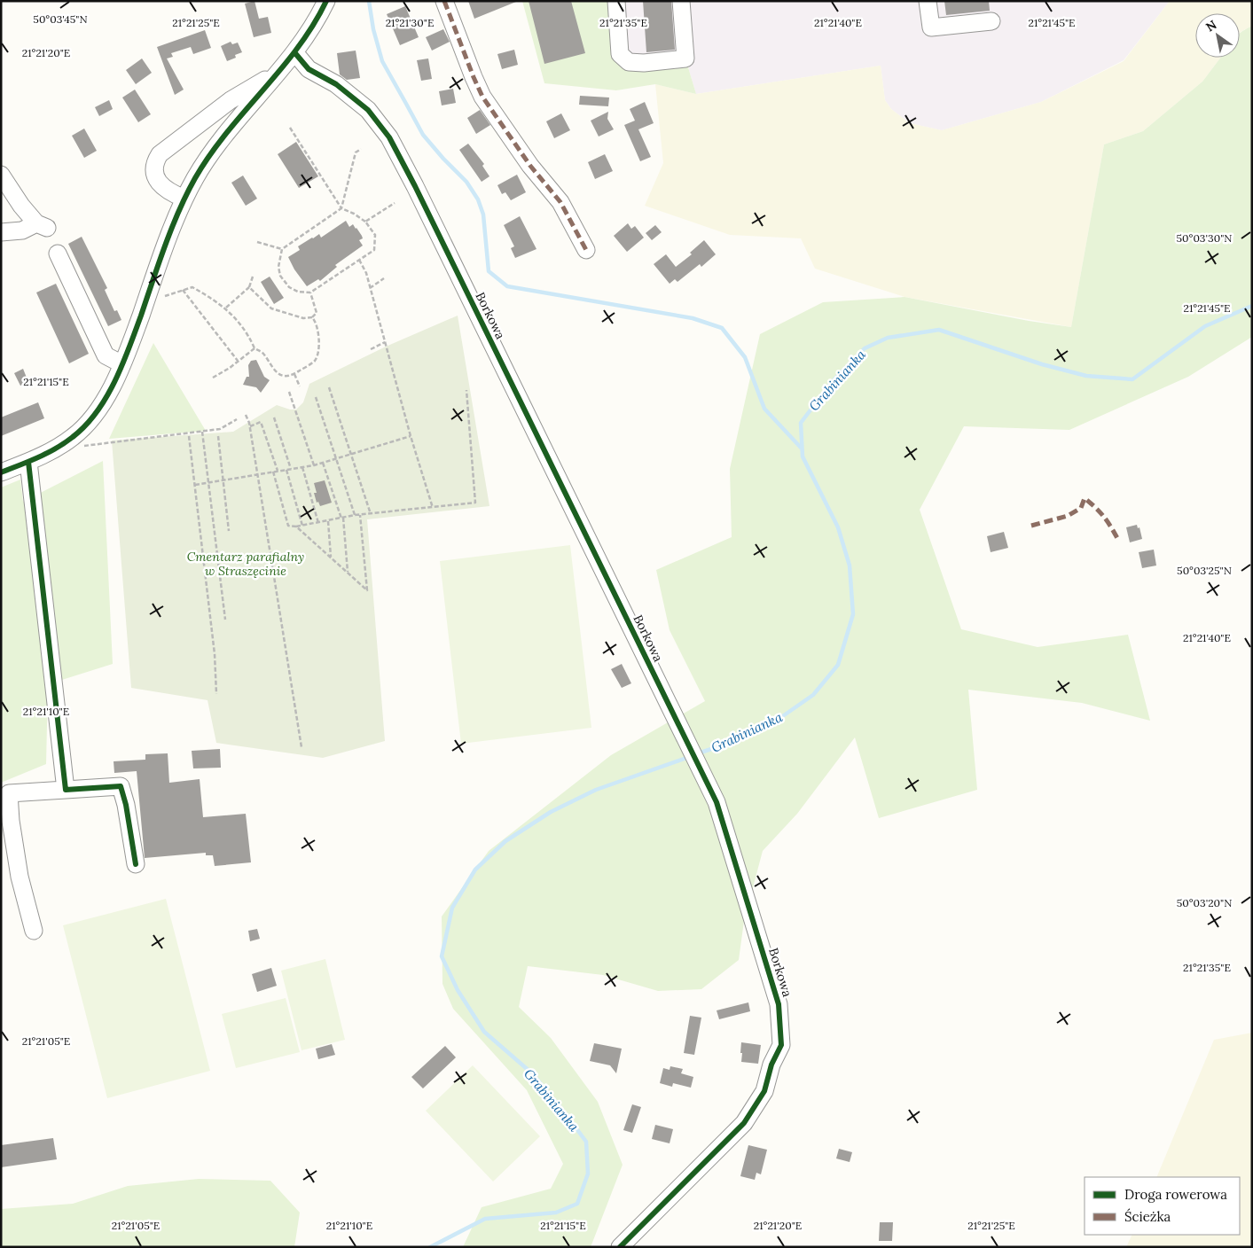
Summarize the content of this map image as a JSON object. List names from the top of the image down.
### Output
{
  "streets": {
    "street": ["Borkowa"]
  },
  "water": ["Grabinianka"],
  "parks": ["Cmentarz parafialny w Straszęcinie"],
  "legend": ["Droga rowerowa", "Ścieżka"],
  "north": "top left",
  "coordinates": [
    "50°03'45\"N",
    "21°21'25\"E",
    "21°21'30\"E",
    "21°21'35\"E",
    "21°21'40\"E",
    "21°21'45\"E",
    "21°21'20\"E",
    "50°03'30\"N",
    "21°21'15\"E",
    "50°03'25\"N",
    "21°21'10\"E",
    "50°03'20\"N",
    "21°21'05\"E"
  ]
}
